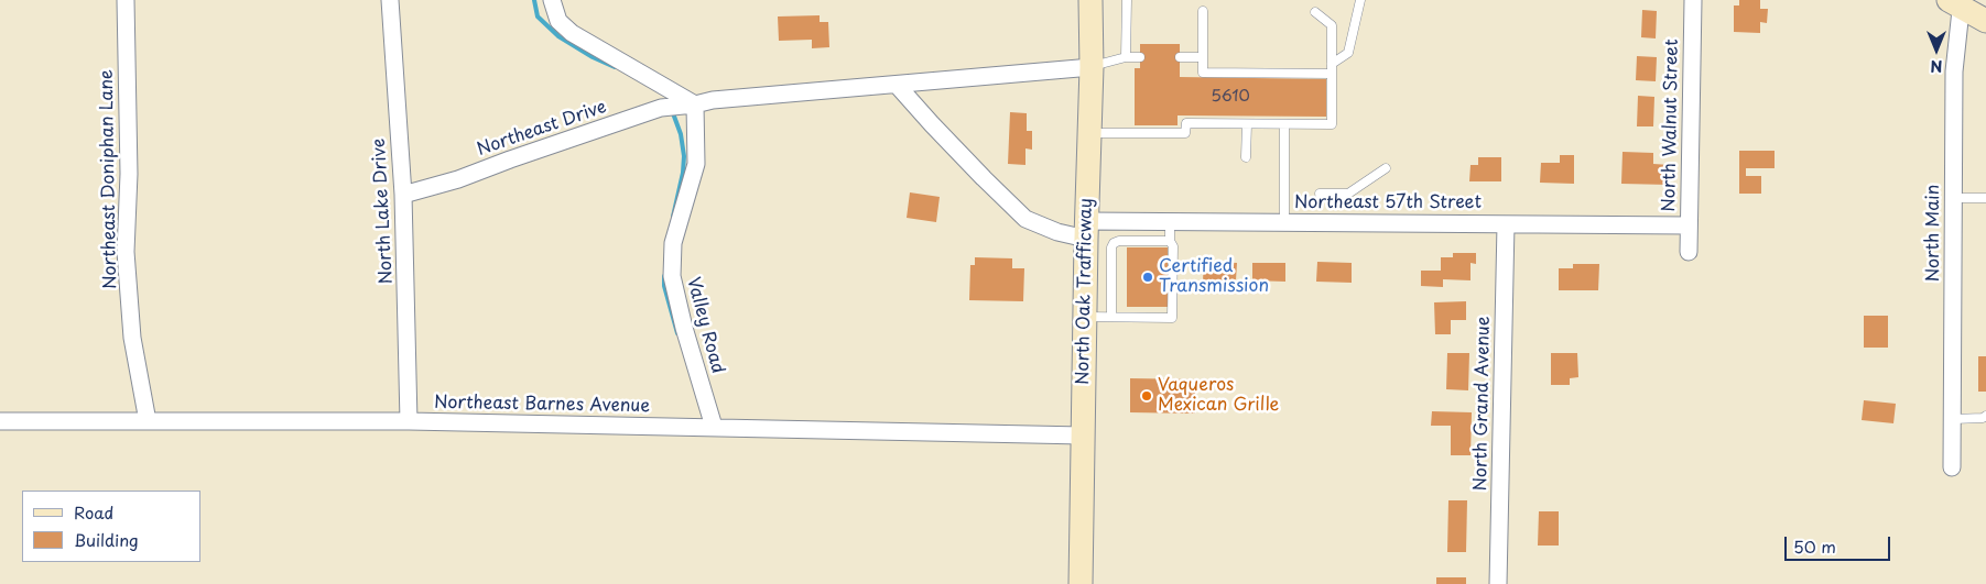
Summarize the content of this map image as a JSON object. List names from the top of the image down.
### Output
{
  "streets": {
    "main road": ["North Oak Trafficway"],
    "street": [
      "North Walnut Street",
      "Northeast Drive",
      "Northeast Doniphan Lane",
      "Northeast 57th Street",
      "North Lake Drive",
      "North Main",
      "Valley Road",
      "North Grand Avenue",
      "Northeast Barnes Avenue"
    ]
  },
  "crossings": [
    ["North Walnut Street", "Northeast 57th Street"],
    ["Northeast Drive", "Northeast 57th Street"],
    ["Northeast Drive", "North Lake Drive"],
    ["Northeast Drive", "North Oak Trafficway"],
    ["Northeast Drive", "Valley Road"],
    ["Northeast Doniphan Lane", "Northeast Barnes Avenue"],
    ["Northeast 57th Street", "North Oak Trafficway"],
    ["Northeast 57th Street", "North Grand Avenue"],
    ["North Lake Drive", "Northeast Barnes Avenue"],
    ["North Oak Trafficway", "Northeast Barnes Avenue"],
    ["Valley Road", "Northeast Barnes Avenue"]
  ],
  "places": ["Certified Transmission", "Vaqueros Mexican Grille"],
  "house_numbers": ["5610"],
  "legend": ["Road", "Building"],
  "scale_bar": "50 m",
  "north": "bottom"
}
